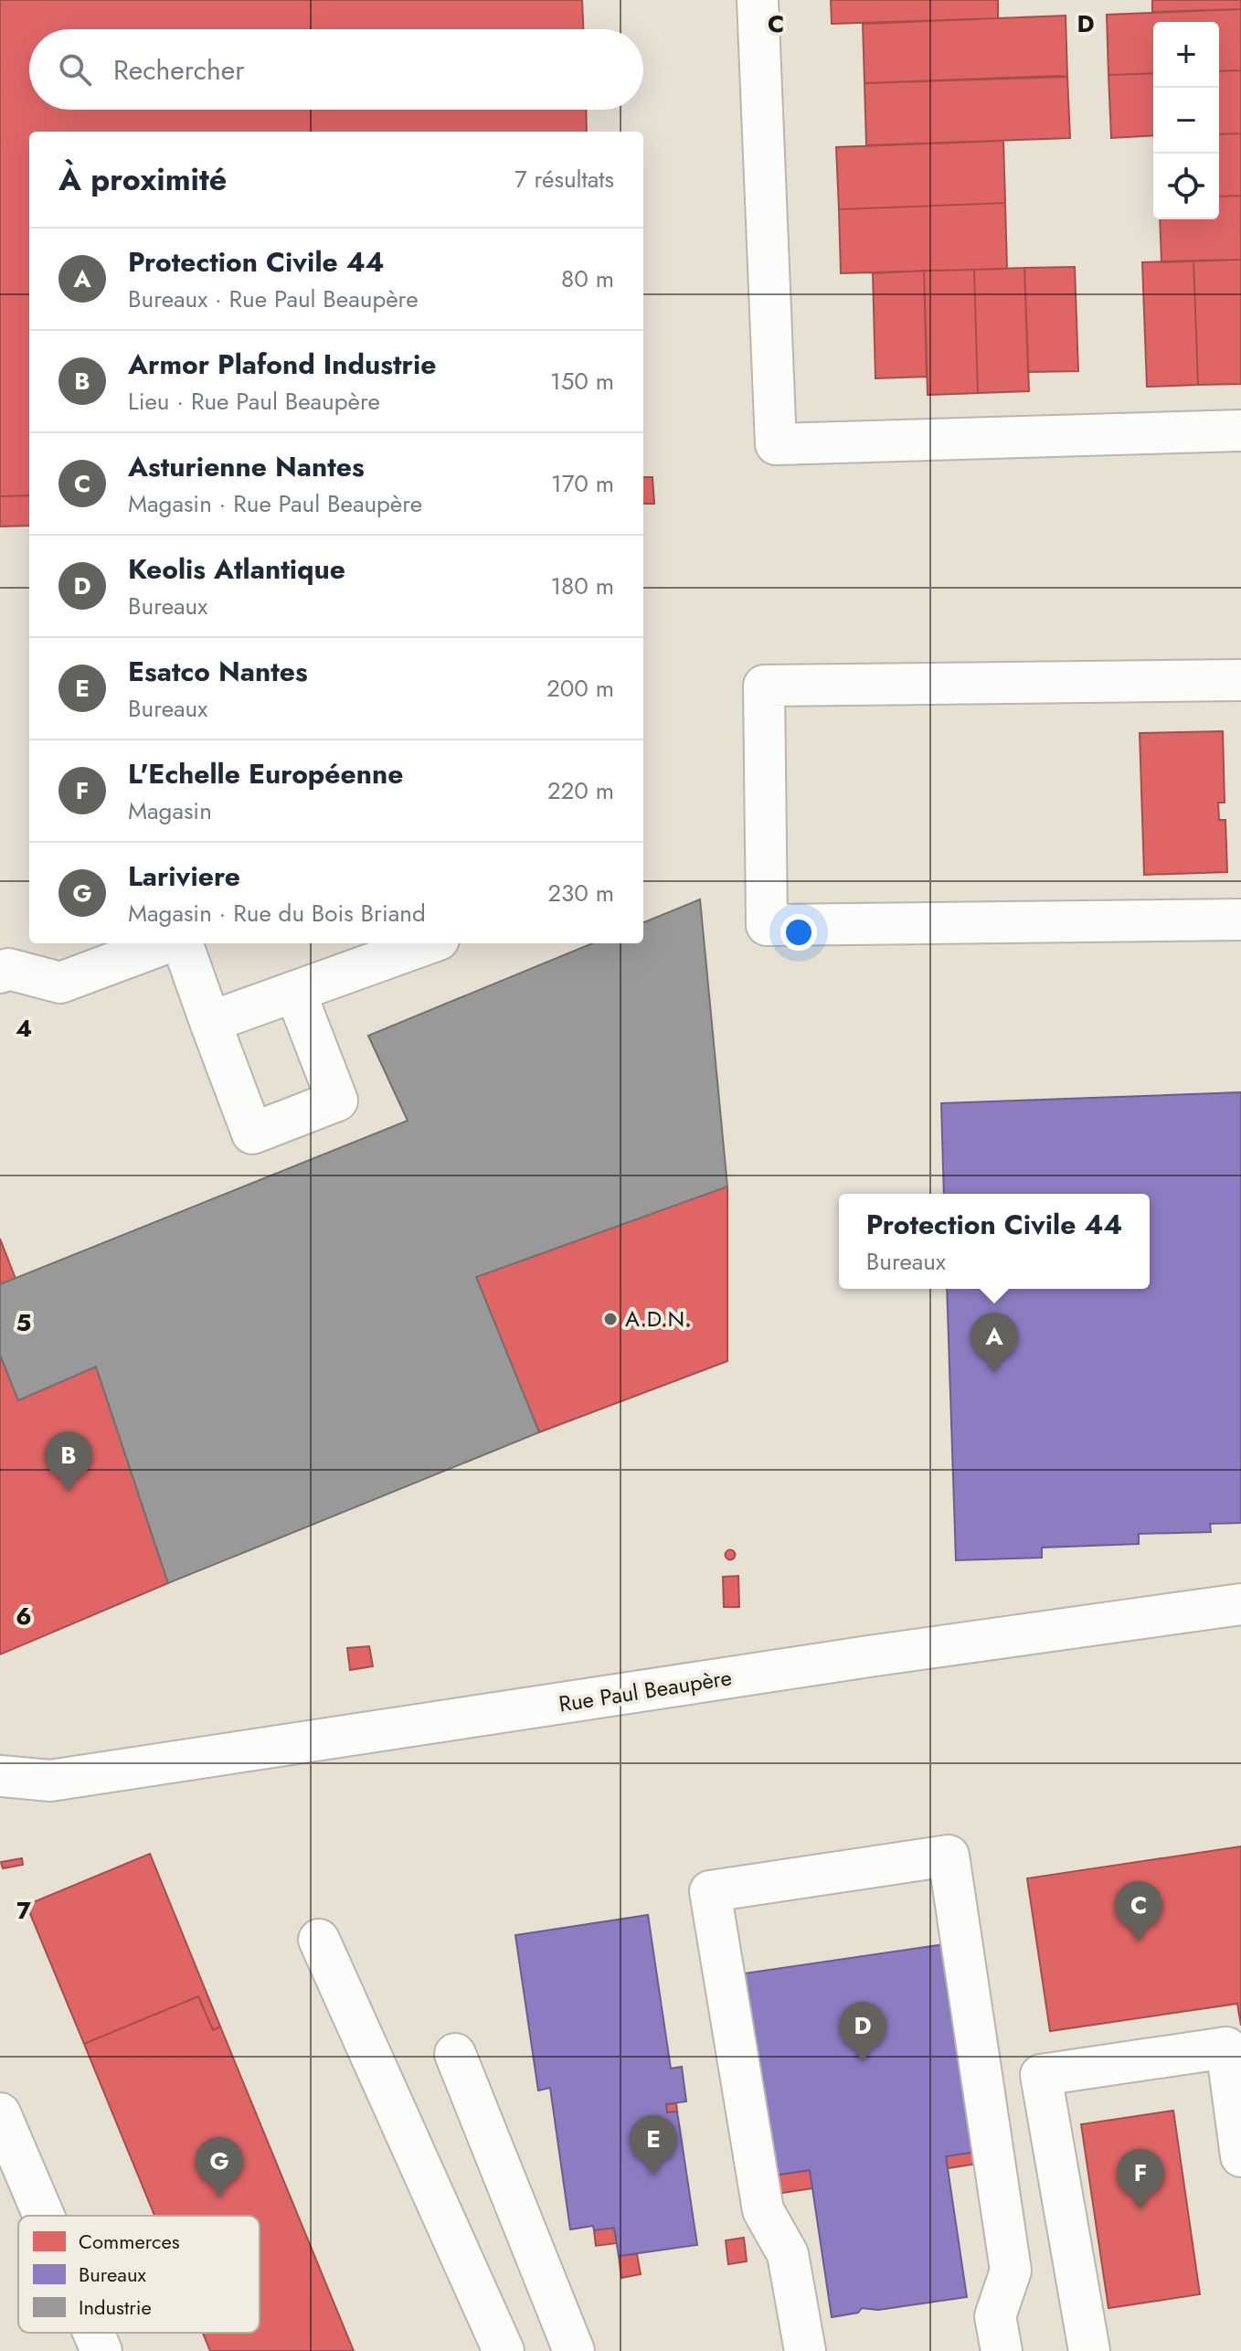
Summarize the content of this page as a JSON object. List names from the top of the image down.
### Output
{
  "streets": {
    "street": ["Rue Paul Beaupère"]
  },
  "places": ["A.D.N."],
  "legend": ["Commerces", "Bureaux", "Industrie"],
  "page": {
    "map_buttons": ["+", "−"],
    "search": "Rechercher",
    "heading": ["À proximité", "7 résultats"],
    "list": [
      {
        "mark": "A",
        "name": "Protection Civile 44",
        "note": "Bureaux · Rue Paul Beaupère",
        "value": "80 m"
      },
      {
        "mark": "B",
        "name": "Armor Plafond Industrie",
        "note": "Lieu · Rue Paul Beaupère",
        "value": "150 m"
      },
      {
        "mark": "C",
        "name": "Asturienne Nantes",
        "note": "Magasin · Rue Paul Beaupère",
        "value": "170 m"
      },
      {
        "mark": "D",
        "name": "Keolis Atlantique",
        "note": "Bureaux",
        "value": "180 m"
      },
      {
        "mark": "E",
        "name": "Esatco Nantes",
        "note": "Bureaux",
        "value": "200 m"
      },
      {
        "mark": "F",
        "name": "L'Echelle Européenne",
        "note": "Magasin",
        "value": "220 m"
      },
      {
        "mark": "G",
        "name": "Lariviere",
        "note": "Magasin · Rue du Bois Briand",
        "value": "230 m"
      }
    ],
    "popup": ["Protection Civile 44", "Bureaux"],
    "pins": [
      "A",
      "B",
      "C",
      "D",
      "E",
      "G",
      "F"
    ]
  },
  "grid": {
    "columns": ["C", "D"],
    "rows": [
      "4",
      "5",
      "6",
      "7"
    ]
  }
}
